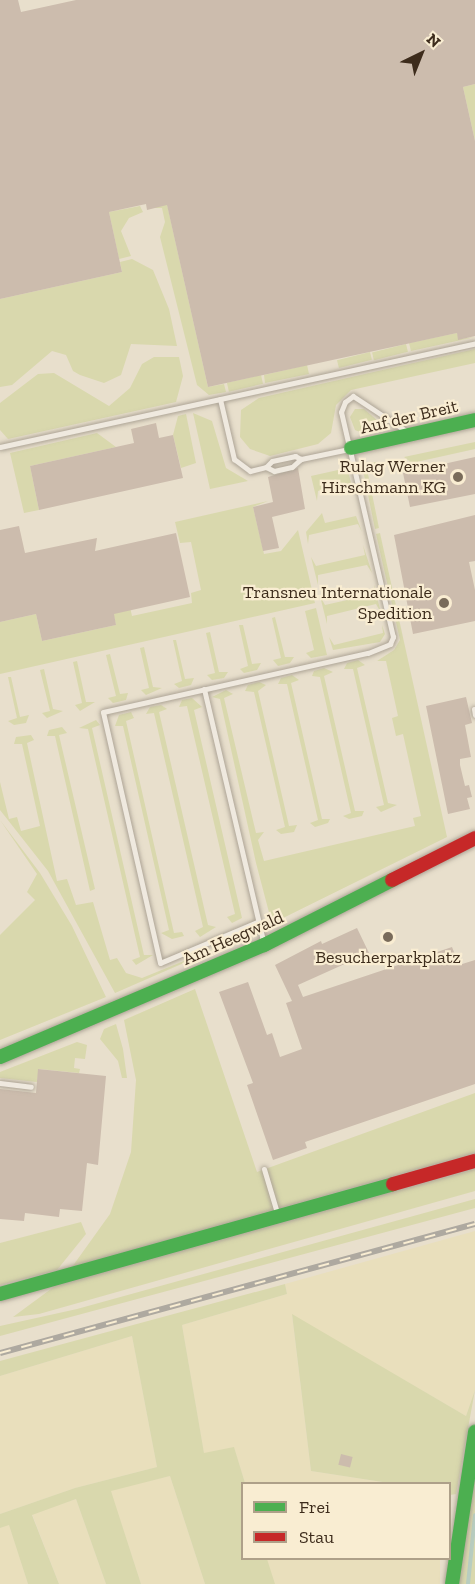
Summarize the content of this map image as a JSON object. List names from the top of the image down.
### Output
{
  "streets": {
    "street": ["Auf der Breit", "Am Heegwald"]
  },
  "places": ["Rulag Werner Hirschmann KG", "Transneu Internationale Spedition", "Besucherparkplatz"],
  "legend": ["Frei", "Stau"],
  "north": "top right"
}
